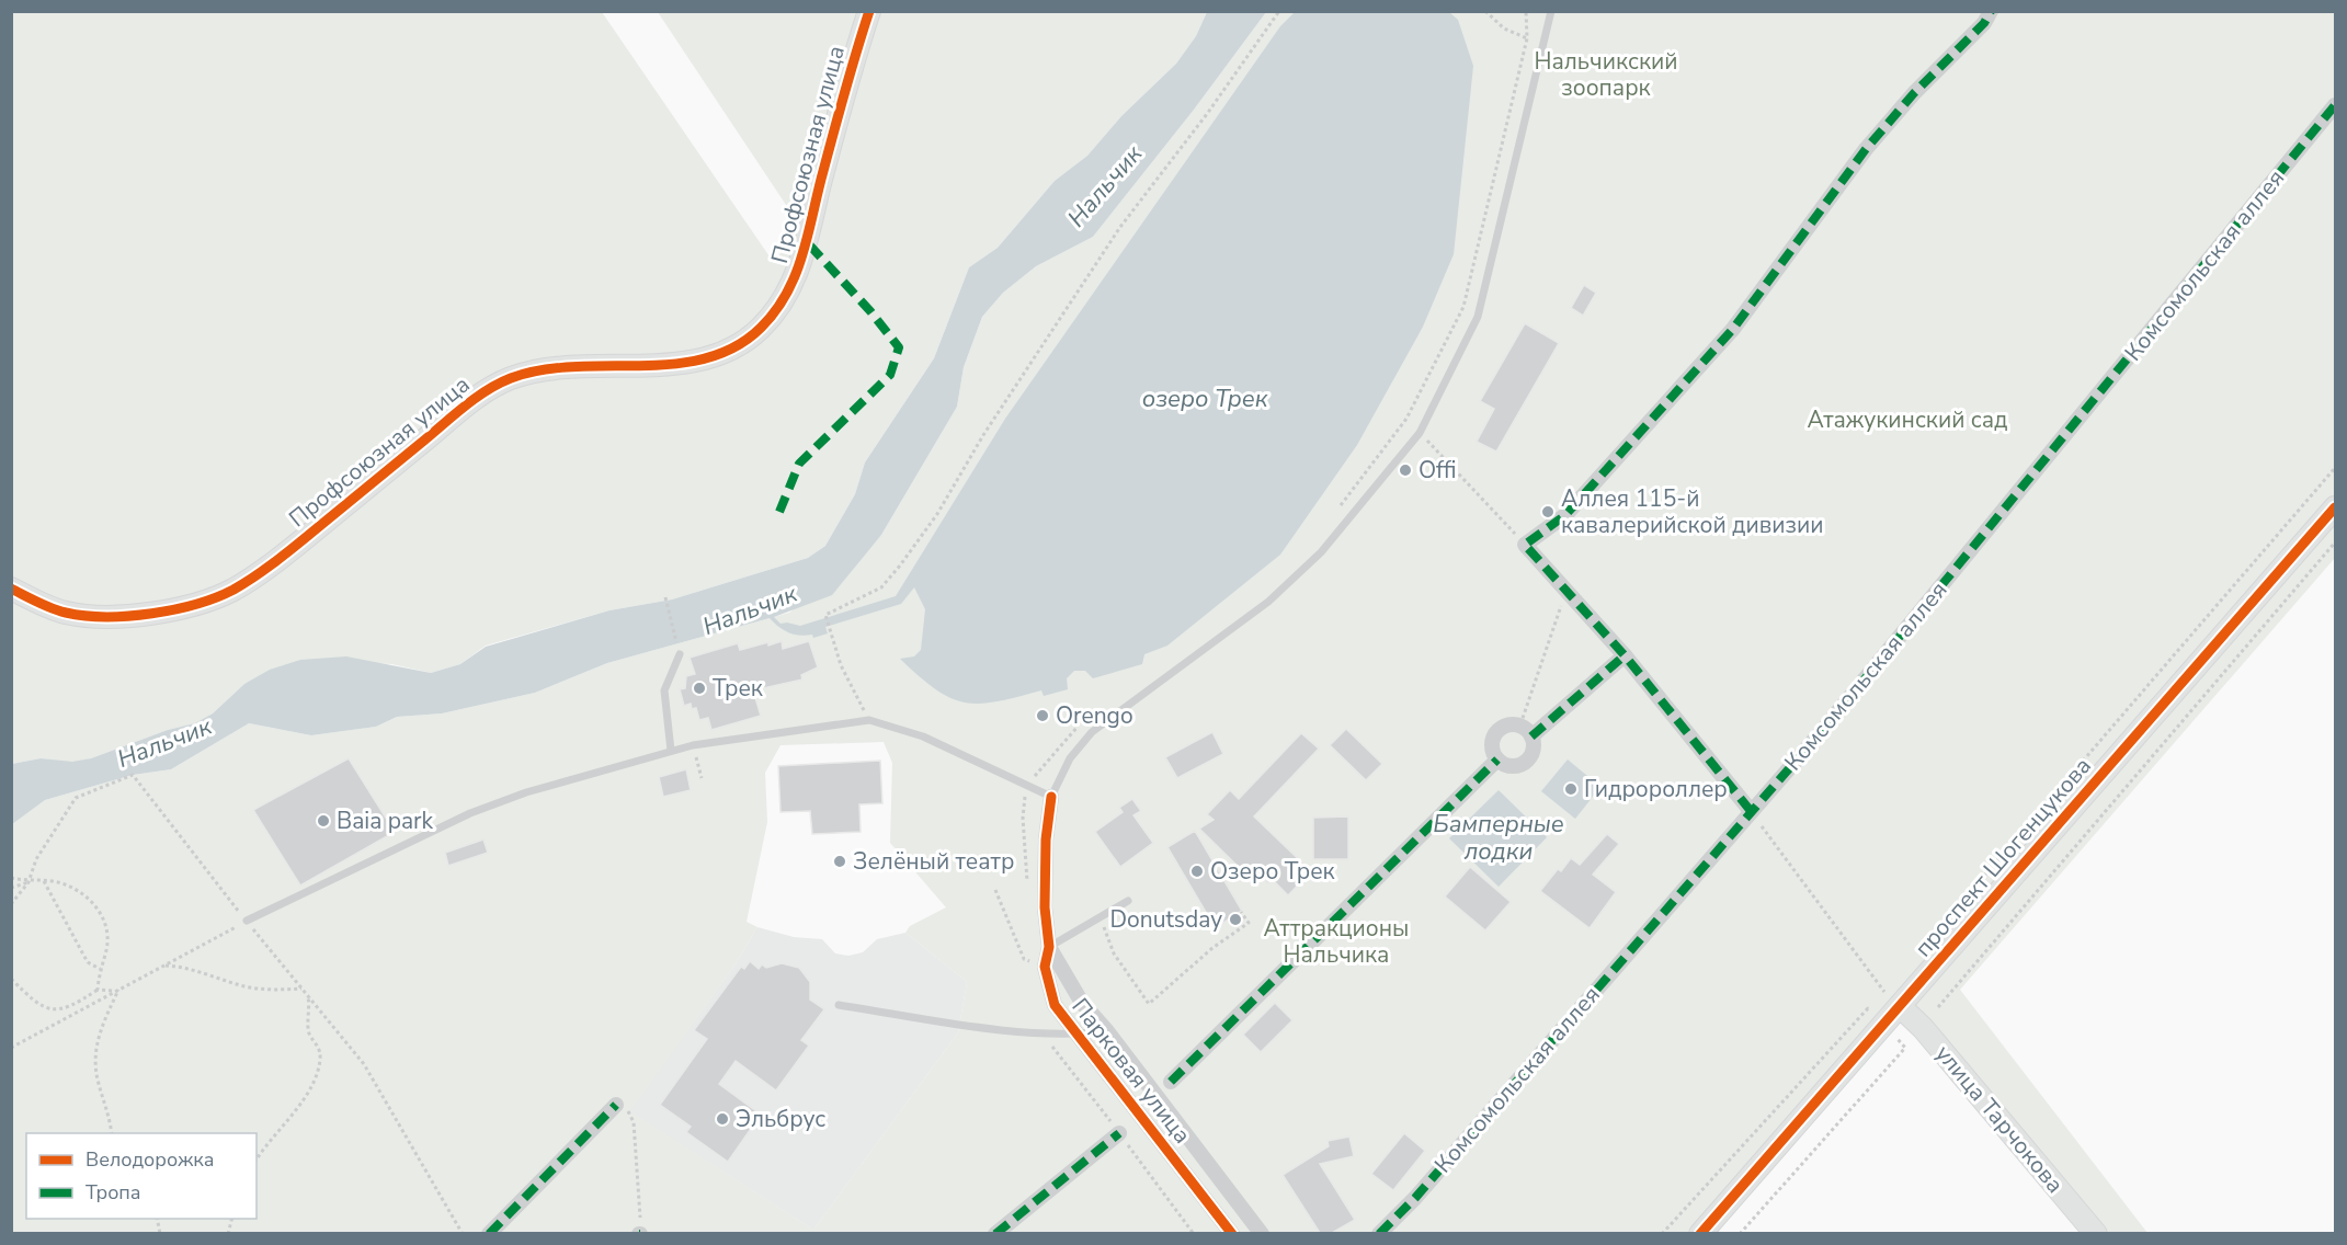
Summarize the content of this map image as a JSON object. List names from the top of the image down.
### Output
{
  "streets": {
    "street": [
      "Профсоюзная улица",
      "Комсомольская аллея",
      "проспект Шогенцукова",
      "Парковая улица",
      "улица Тарчокова"
    ]
  },
  "crossings": [
    ["проспект Шогенцукова", "улица Тарчокова"]
  ],
  "water": ["Нальчик", "озеро Трек", "Бамперные лодки"],
  "parks": ["Нальчикский зоопарк", "Атажукинский сад", "Аттракционы Нальчика"],
  "places": [
    "Offi",
    "Аллея 115-й кавалерийской дивизии",
    "Трек",
    "Orengo",
    "Гидророллер",
    "Baia park",
    "Зелёный театр",
    "Озеро Трек",
    "Donutsday",
    "Эльбрус"
  ],
  "legend": ["Велодорожка", "Тропа"]
}
